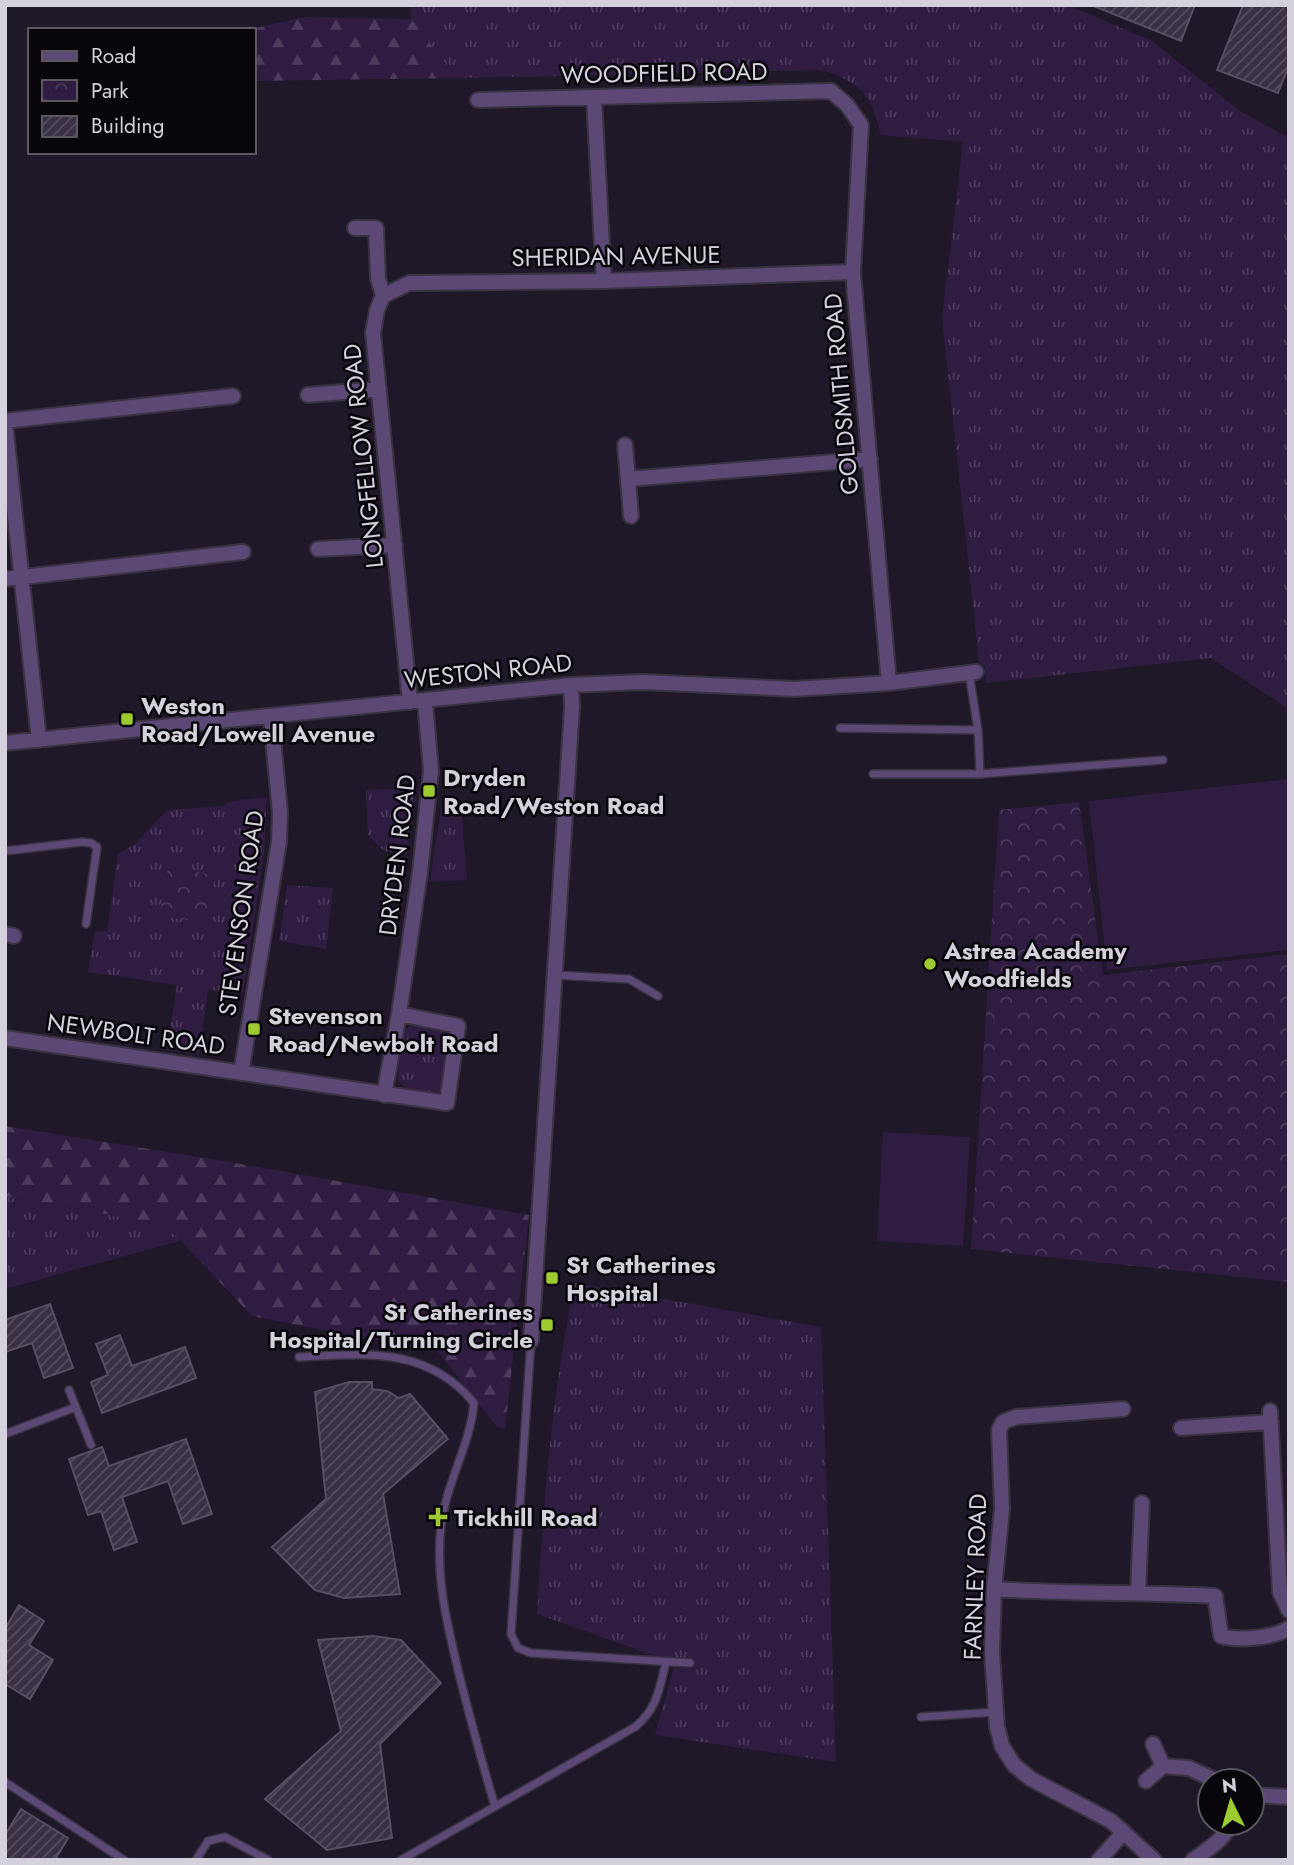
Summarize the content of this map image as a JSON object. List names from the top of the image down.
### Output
{
  "streets": {
    "street": [
      "WOODFIELD ROAD",
      "SHERIDAN AVENUE",
      "GOLDSMITH ROAD",
      "LONGFELLOW ROAD",
      "WESTON ROAD",
      "DRYDEN ROAD",
      "STEVENSON ROAD",
      "NEWBOLT ROAD",
      "FARNLEY ROAD"
    ]
  },
  "crossings": [
    ["WOODFIELD ROAD", "GOLDSMITH ROAD"],
    ["SHERIDAN AVENUE", "GOLDSMITH ROAD"],
    ["SHERIDAN AVENUE", "LONGFELLOW ROAD"],
    ["GOLDSMITH ROAD", "WESTON ROAD"],
    ["LONGFELLOW ROAD", "WESTON ROAD"],
    ["LONGFELLOW ROAD", "DRYDEN ROAD"],
    ["WESTON ROAD", "DRYDEN ROAD"],
    ["WESTON ROAD", "STEVENSON ROAD"],
    ["DRYDEN ROAD", "NEWBOLT ROAD"],
    ["STEVENSON ROAD", "NEWBOLT ROAD"]
  ],
  "places": {
    "transit": [
      "Weston Road/Lowell Avenue",
      "Dryden Road/Weston Road",
      "Stevenson Road/Newbolt Road",
      "St Catherines Hospital",
      "St Catherines Hospital/Turning Circle"
    ],
    "other": ["Astrea Academy Woodfields"],
    "health": ["Tickhill Road"]
  },
  "legend": ["Road", "Park", "Building"],
  "north": "top"
}
